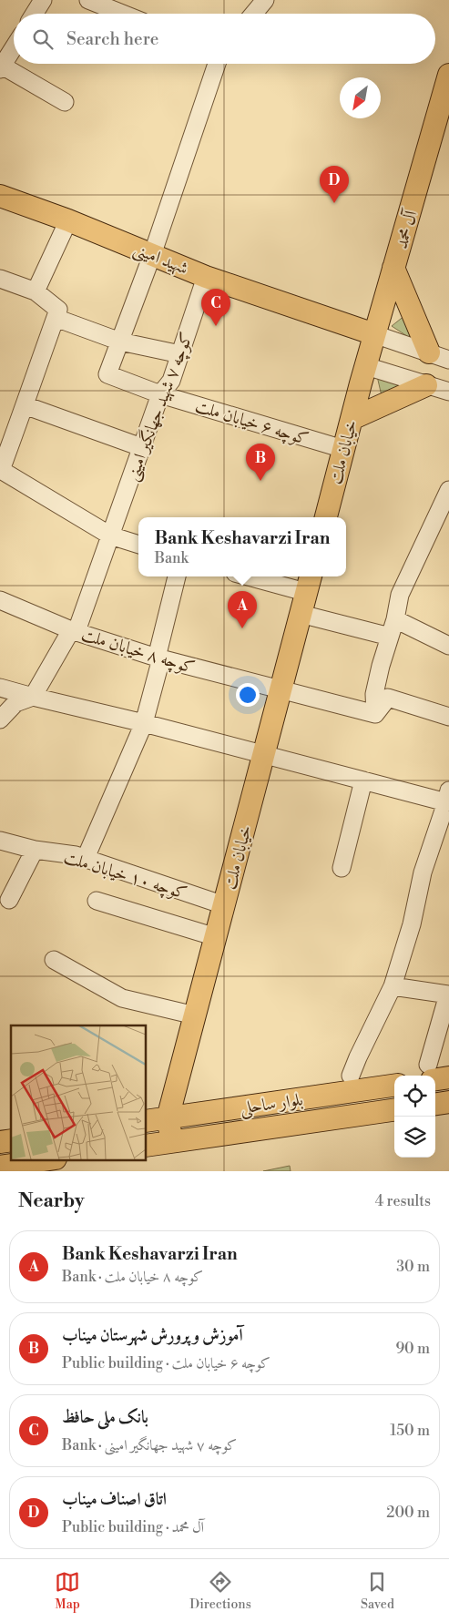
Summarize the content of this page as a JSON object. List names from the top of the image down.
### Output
{
  "streets": {
    "main road": [
      "آل محمد",
      "شهید امینی",
      "خیابان ملت",
      "بلوار ساحلی"
    ],
    "street": [
      "کوچه ۷ شهید جهانگیر امینی",
      "کوچه ۶ خیابان ملت",
      "کوچه ۸ خیابان ملت",
      "کوچه ۱۰ خیابان ملت"
    ]
  },
  "crossings": [
    ["آل محمد", "شهید امینی"],
    ["آل محمد", "خیابان ملت"],
    ["شهید امینی", "کوچه ۷ شهید جهانگیر امینی"],
    ["کوچه ۷ شهید جهانگیر امینی", "کوچه ۶ خیابان ملت"],
    ["کوچه ۷ شهید جهانگیر امینی", "کوچه ۸ خیابان ملت"],
    ["کوچه ۶ خیابان ملت", "خیابان ملت"],
    ["خیابان ملت", "کوچه ۸ خیابان ملت"],
    ["خیابان ملت", "کوچه ۱۰ خیابان ملت"],
    ["خیابان ملت", "بلوار ساحلی"]
  ],
  "north": "bottom left",
  "page": {
    "search": "Search here",
    "pins": [
      "D",
      "C",
      "B",
      "A"
    ],
    "popup": ["Bank Keshavarzi Iran", "Bank"],
    "heading": ["Nearby", "4 results"],
    "list": [
      {
        "mark": "A",
        "name": "Bank Keshavarzi Iran",
        "note": "Bank · کوچه ۸ خیابان ملت",
        "value": "30 m"
      },
      {
        "mark": "B",
        "name": "آموزش و پرورش شهرستان میناب",
        "note": "Public building · کوچه ۶ خیابان ملت",
        "value": "90 m"
      },
      {
        "mark": "C",
        "name": "بانک ملی حافظ",
        "note": "Bank · کوچه ۷ شهید جهانگیر امینی",
        "value": "150 m"
      },
      {
        "mark": "D",
        "name": "اتاق اصناف میناب",
        "note": "Public building · آل محمد",
        "value": "200 m"
      }
    ],
    "nav": ["Map", "Directions", "Saved"]
  }
}
